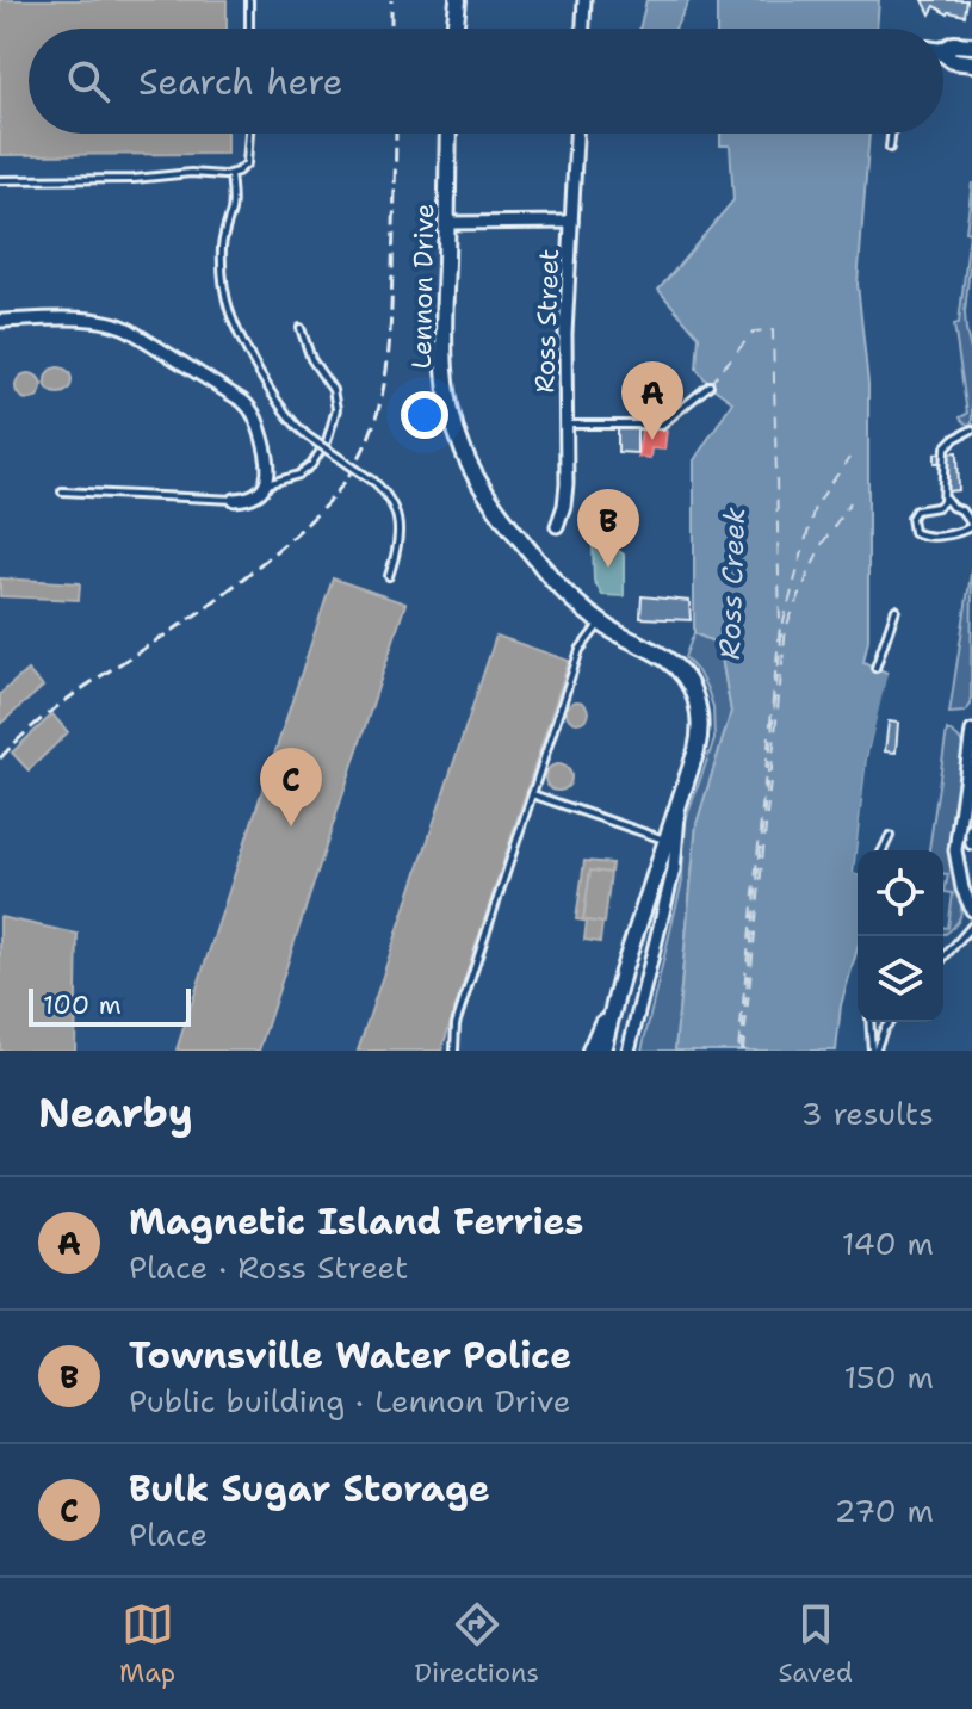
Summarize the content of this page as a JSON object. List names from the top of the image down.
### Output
{
  "streets": {
    "street": ["Lennon Drive", "Ross Street"]
  },
  "water": ["Ross Creek"],
  "scale_bar": "100 m",
  "page": {
    "search": "Search here",
    "pins": ["A", "B", "C"],
    "scale": "100 m",
    "heading": ["Nearby", "3 results"],
    "list": [
      {
        "mark": "A",
        "name": "Magnetic Island Ferries",
        "note": "Place · Ross Street",
        "value": "140 m"
      },
      {
        "mark": "B",
        "name": "Townsville Water Police",
        "note": "Public building · Lennon Drive",
        "value": "150 m"
      },
      {
        "mark": "C",
        "name": "Bulk Sugar Storage",
        "note": "Place",
        "value": "270 m"
      }
    ],
    "nav": ["Map", "Directions", "Saved"]
  }
}
